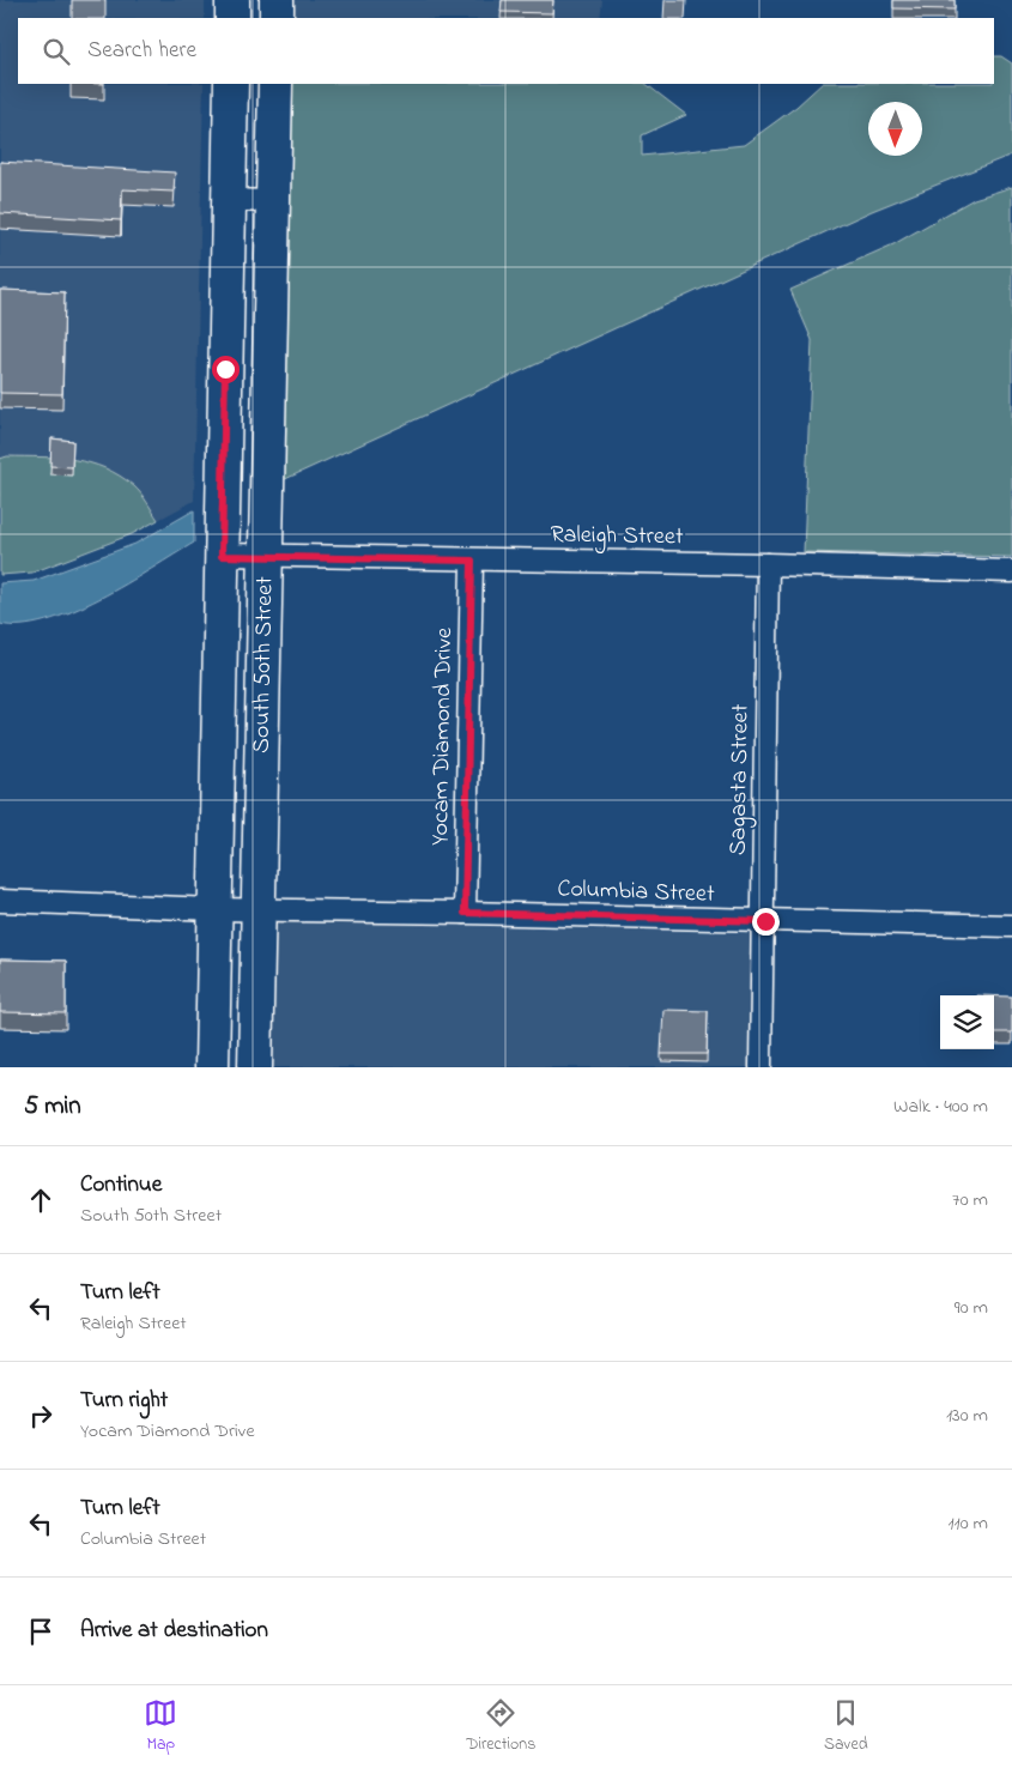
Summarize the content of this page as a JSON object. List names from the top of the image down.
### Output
{
  "streets": {
    "main road": ["South 50th Street"],
    "street": [
      "Raleigh Street",
      "Yocam Diamond Drive",
      "Sagasta Street",
      "Columbia Street"
    ]
  },
  "crossings": [
    ["Raleigh Street", "South 50th Street"],
    ["Raleigh Street", "Yocam Diamond Drive"],
    ["Raleigh Street", "Sagasta Street"],
    ["South 50th Street", "Columbia Street"],
    ["Yocam Diamond Drive", "Columbia Street"],
    ["Sagasta Street", "Columbia Street"]
  ],
  "north": "bottom",
  "page": {
    "search": "Search here",
    "heading": ["5 min", "Walk · 400 m"],
    "list": [
      ["Continue", "South 50th Street", "70 m"],
      ["Turn left", "Raleigh Street", "90 m"],
      ["Turn right", "Yocam Diamond Drive", "130 m"],
      ["Turn left", "Columbia Street", "110 m"],
      "Arrive at destination"
    ],
    "nav": ["Map", "Directions", "Saved"]
  }
}
